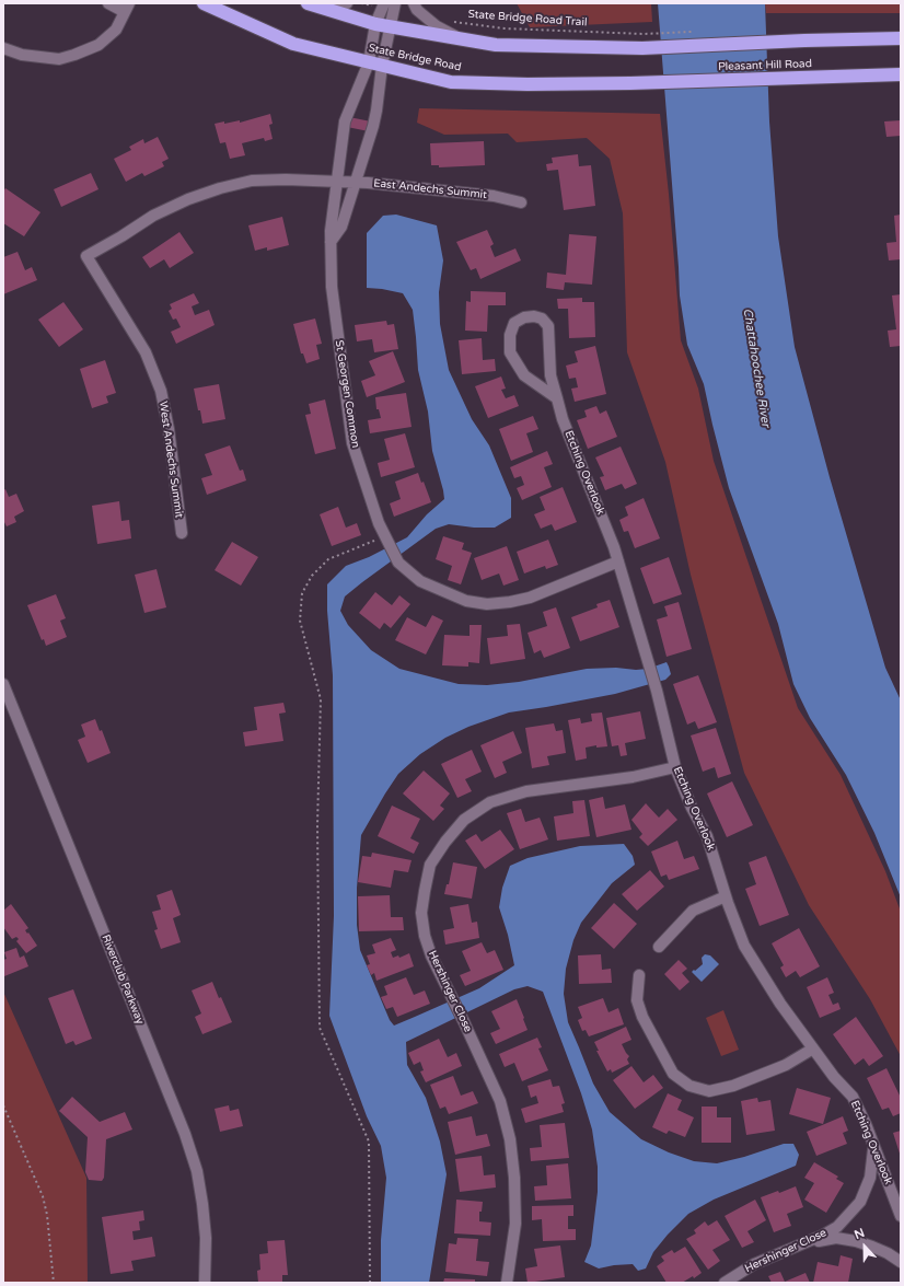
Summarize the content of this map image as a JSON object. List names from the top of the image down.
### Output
{
  "streets": {
    "highway": ["State Bridge Road", "Pleasant Hill Road"],
    "street": [
      "East Andechs Summit",
      "St Georgen Common",
      "West Andechs Summit",
      "Etching Overlook",
      "Riverclub Parkway",
      "Hershinger Close"
    ],
    "path": ["State Bridge Road Trail"]
  },
  "crossings": [
    ["State Bridge Road", "Pleasant Hill Road"],
    ["State Bridge Road", "St Georgen Common"],
    ["East Andechs Summit", "St Georgen Common"],
    ["East Andechs Summit", "West Andechs Summit"],
    ["St Georgen Common", "West Andechs Summit"],
    ["St Georgen Common", "Etching Overlook"],
    ["Etching Overlook", "Hershinger Close"]
  ],
  "water": ["Chattahoochee River"],
  "north": "top"
}
